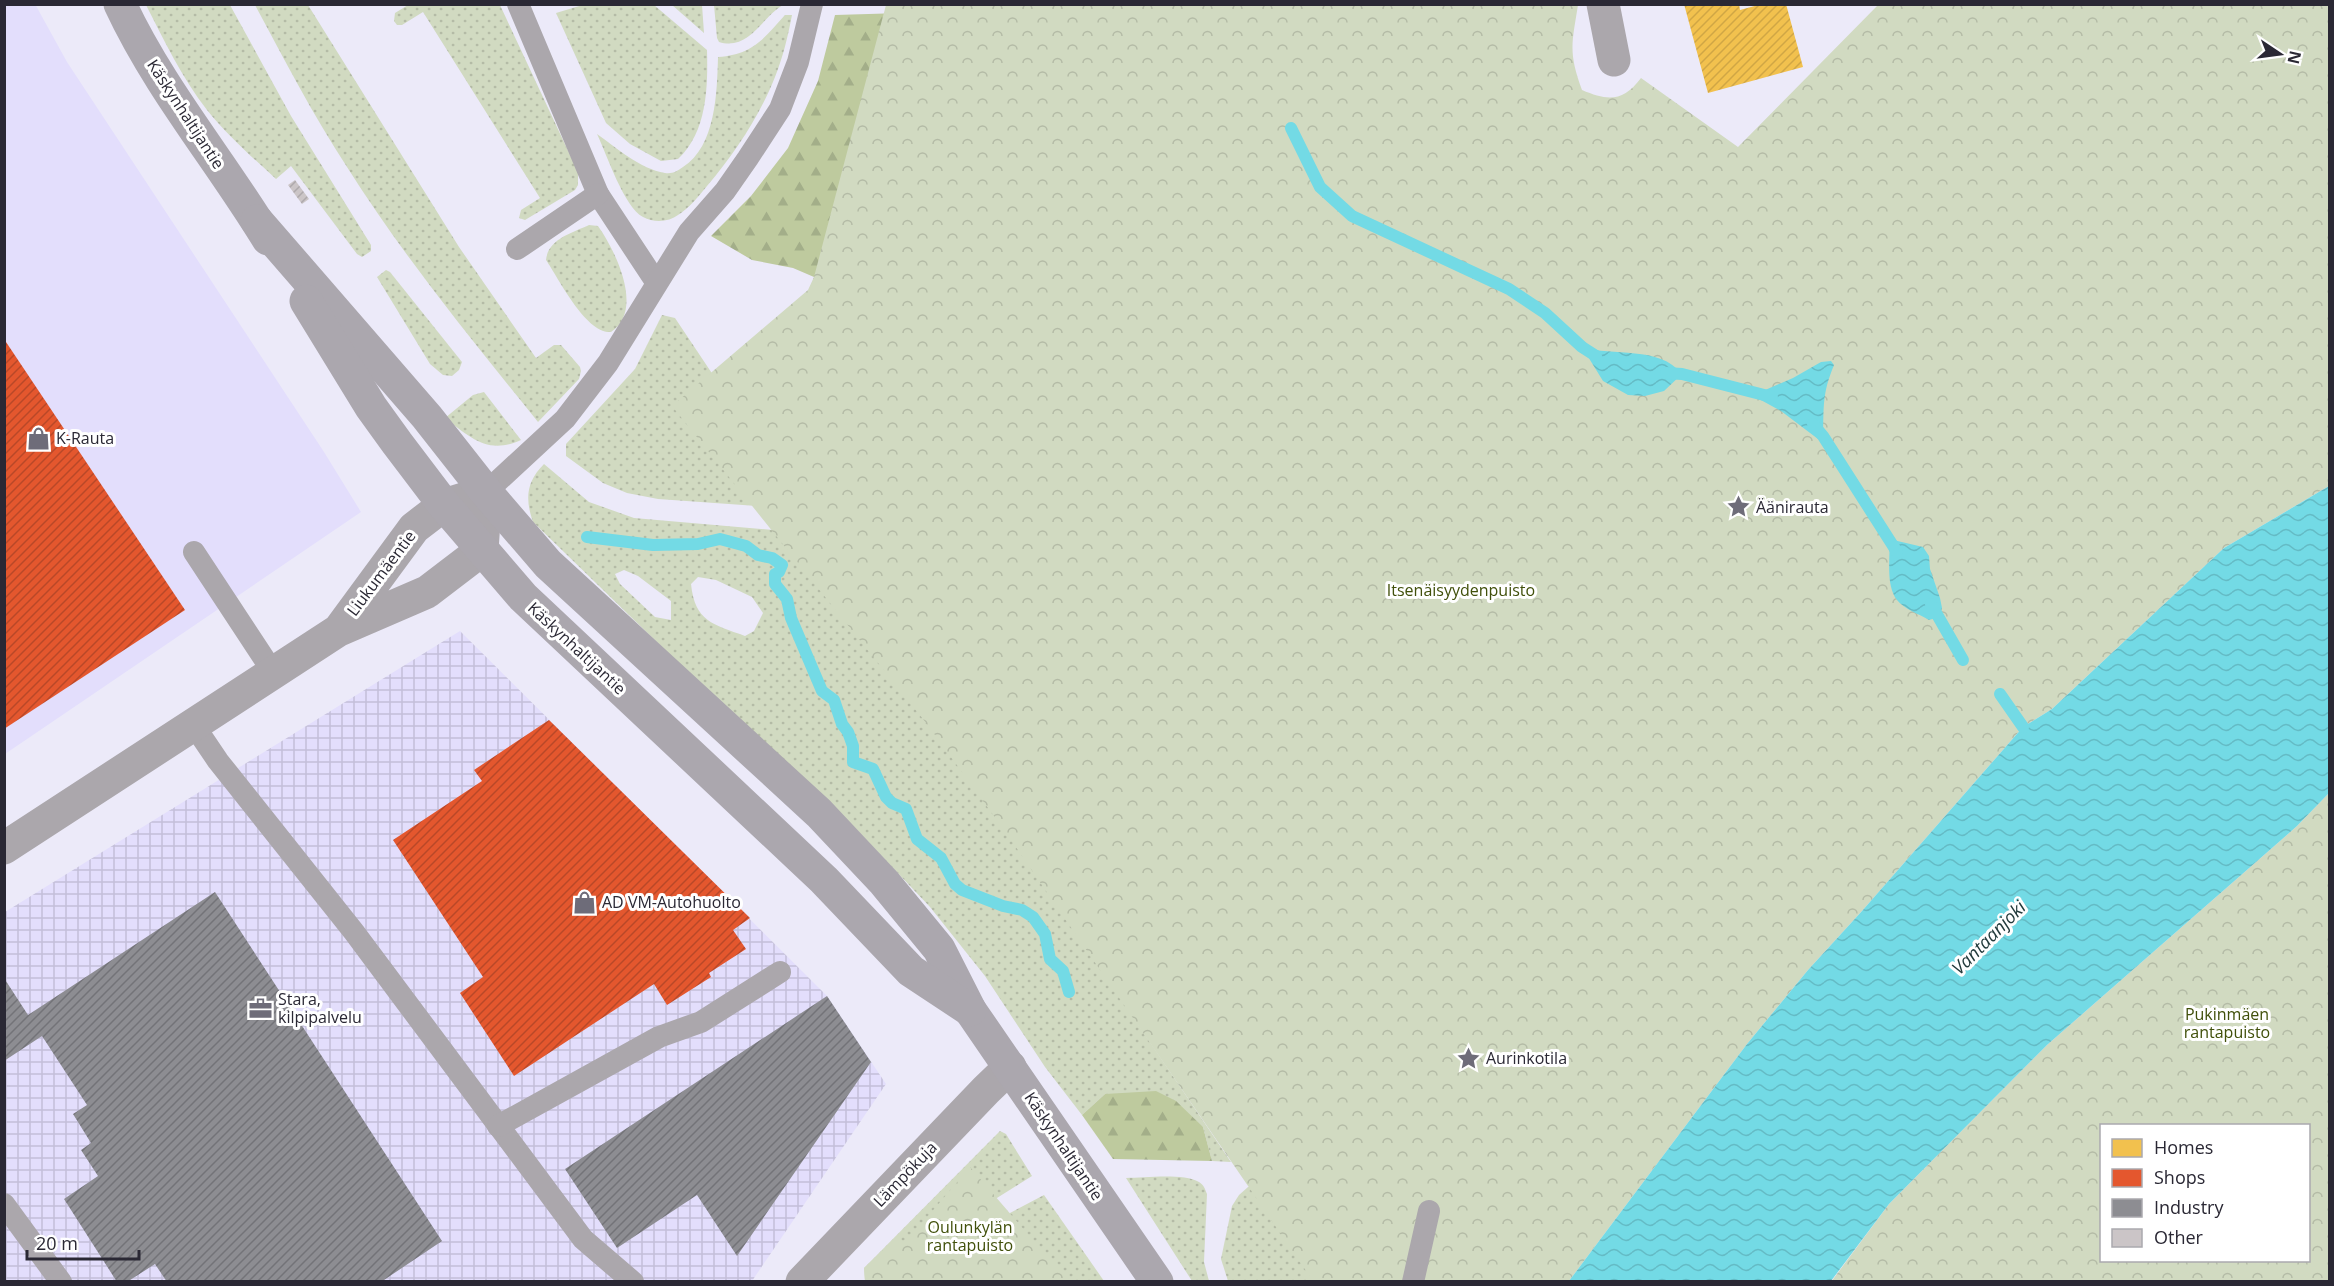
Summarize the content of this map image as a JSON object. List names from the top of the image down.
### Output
{
  "streets": {
    "main road": ["Käskynhaltijantie"],
    "street": ["Liukumäentie", "Lämpökuja"]
  },
  "crossings": [
    ["Käskynhaltijantie", "Liukumäentie"],
    ["Käskynhaltijantie", "Lämpökuja"]
  ],
  "water": ["Vantaanjoki"],
  "parks": ["Itsenäisyydenpuisto", "Pukinmäen rantapuisto", "Oulunkylän rantapuisto"],
  "places": {
    "shop": ["K-Rauta", "AD VM-Autohuolto"],
    "place": ["Äänirauta", "Aurinkotila"],
    "office": ["Stara, kilpipalvelu"]
  },
  "legend": [
    "Homes",
    "Shops",
    "Industry",
    "Other"
  ],
  "scale_bar": "20 m",
  "north": "right"
}
